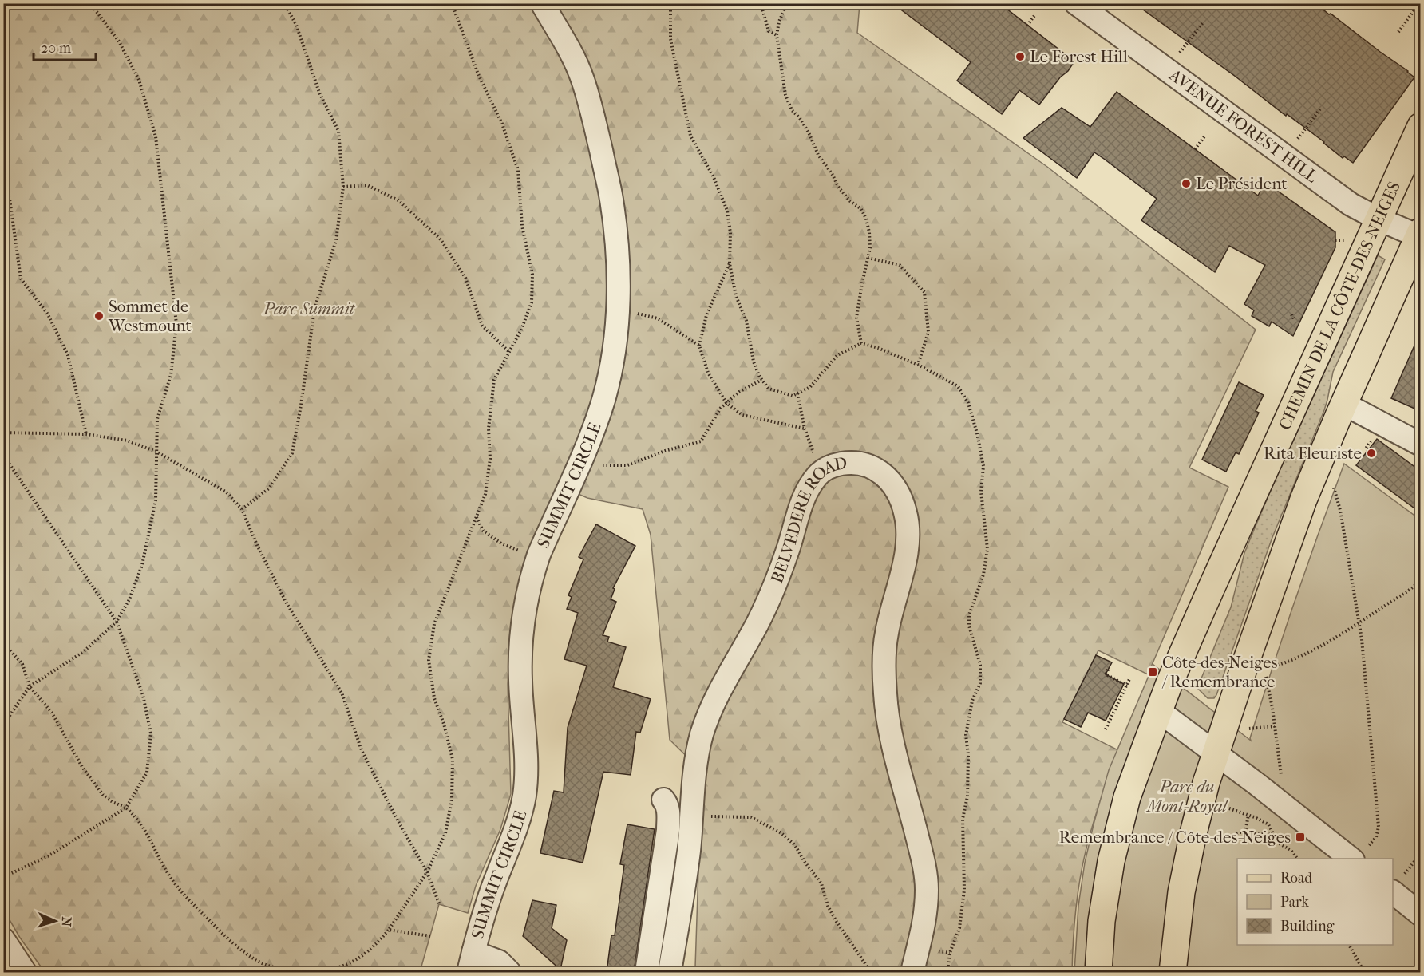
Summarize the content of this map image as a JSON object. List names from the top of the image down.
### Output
{
  "streets": {
    "main road": ["CHEMIN DE LA CÔTE-DES-NEIGES"],
    "street": ["AVENUE FOREST HILL", "SUMMIT CIRCLE", "BELVEDERE ROAD"]
  },
  "crossings": [
    ["AVENUE FOREST HILL", "CHEMIN DE LA CÔTE-DES-NEIGES"]
  ],
  "parks": ["Parc Summit", "Parc du Mont-Royal"],
  "places": {
    "other": [
      "Le Forest Hill",
      "Le Président",
      "Sommet de Westmount",
      "Rita Fleuriste"
    ],
    "transit": ["Côte-des-Neiges / Remembrance", "Remembrance / Côte-des-Neiges"]
  },
  "legend": ["Road", "Park", "Building"],
  "scale_bar": "20 m",
  "north": "right"
}
